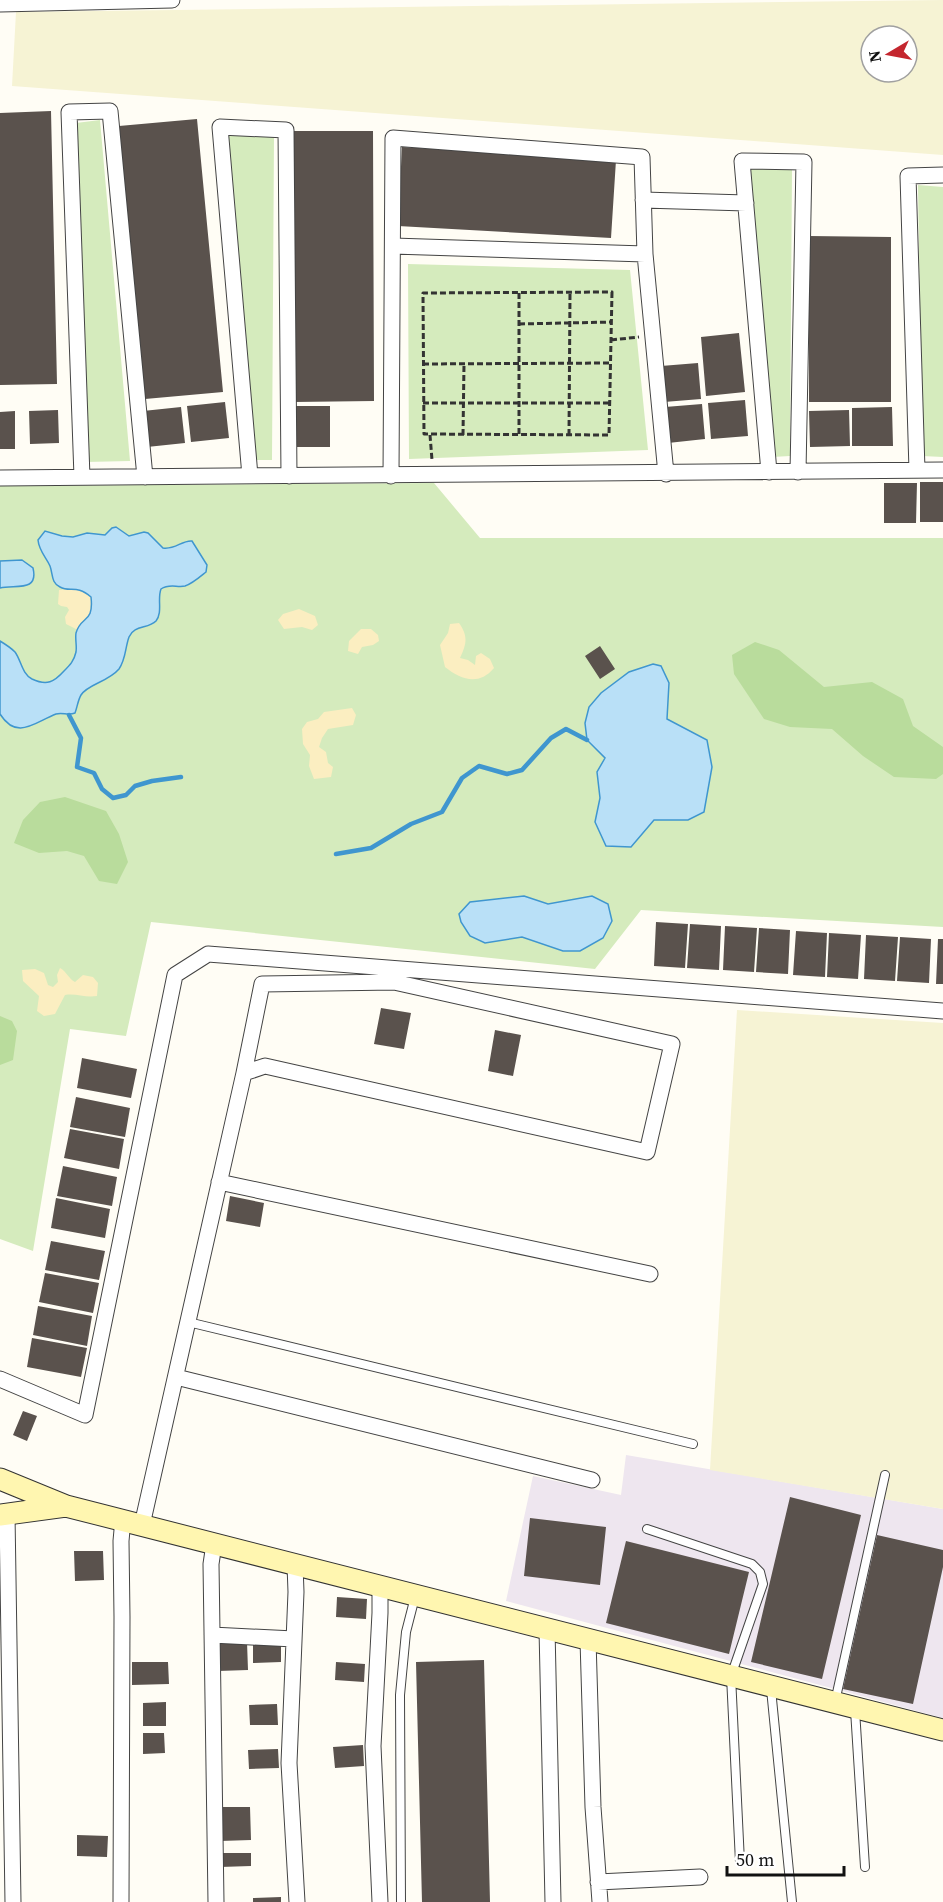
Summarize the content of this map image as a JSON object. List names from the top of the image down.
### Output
{
  "scale_bar": "50 m",
  "north": "left"
}
